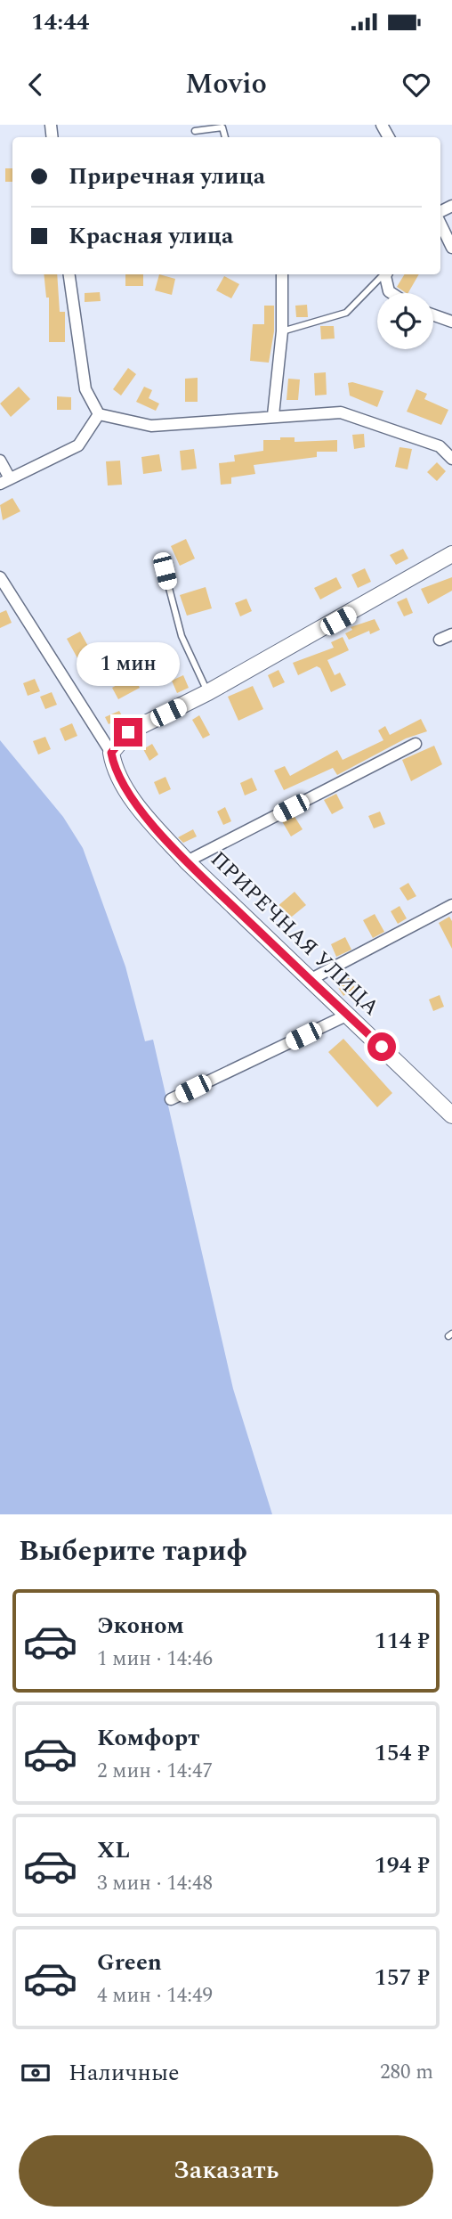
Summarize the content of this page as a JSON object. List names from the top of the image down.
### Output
{
  "streets": {
    "street": ["ПРИРЕЧНАЯ УЛИЦА"]
  },
  "page": {
    "status": "14:44",
    "header": "Movio",
    "banner": ["Приречная улица", "Красная улица"],
    "bubble": "1 мин",
    "heading": "Выберите тариф",
    "list": [
      {
        "name": "Эконом",
        "note": "1 мин · 14:46",
        "value": "114 ₽"
      },
      {
        "name": "Комфорт",
        "note": "2 мин · 14:47",
        "value": "154 ₽"
      },
      {
        "name": "XL",
        "note": "3 мин · 14:48",
        "value": "194 ₽"
      },
      {
        "name": "Green",
        "note": "4 мин · 14:49",
        "value": "157 ₽"
      }
    ],
    "pay": ["Наличные", "280 m"],
    "buttons": "Заказать"
  }
}
